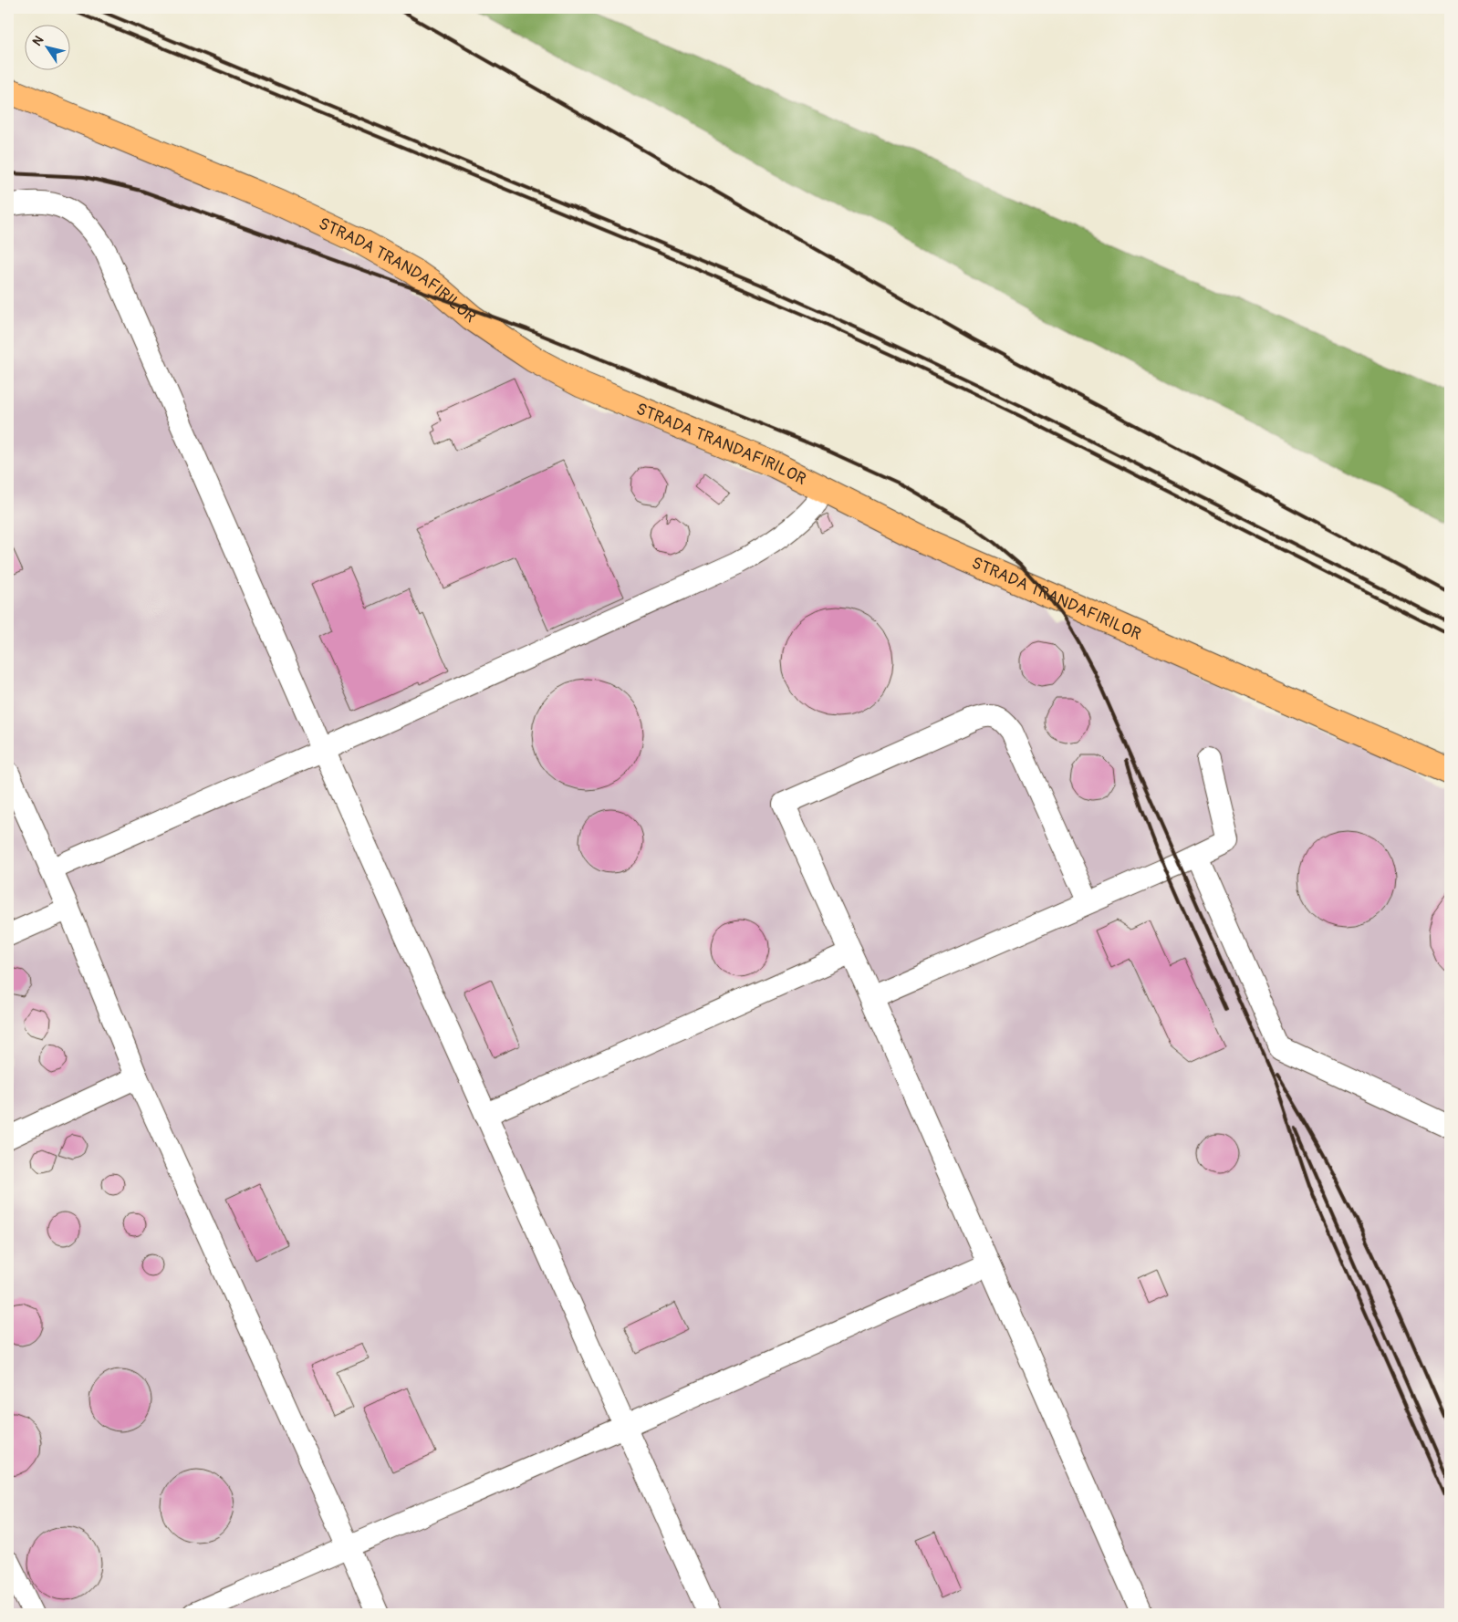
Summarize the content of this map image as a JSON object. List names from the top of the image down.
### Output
{
  "streets": {
    "main road": ["STRADA TRANDAFIRILOR"]
  },
  "north": "top left"
}
